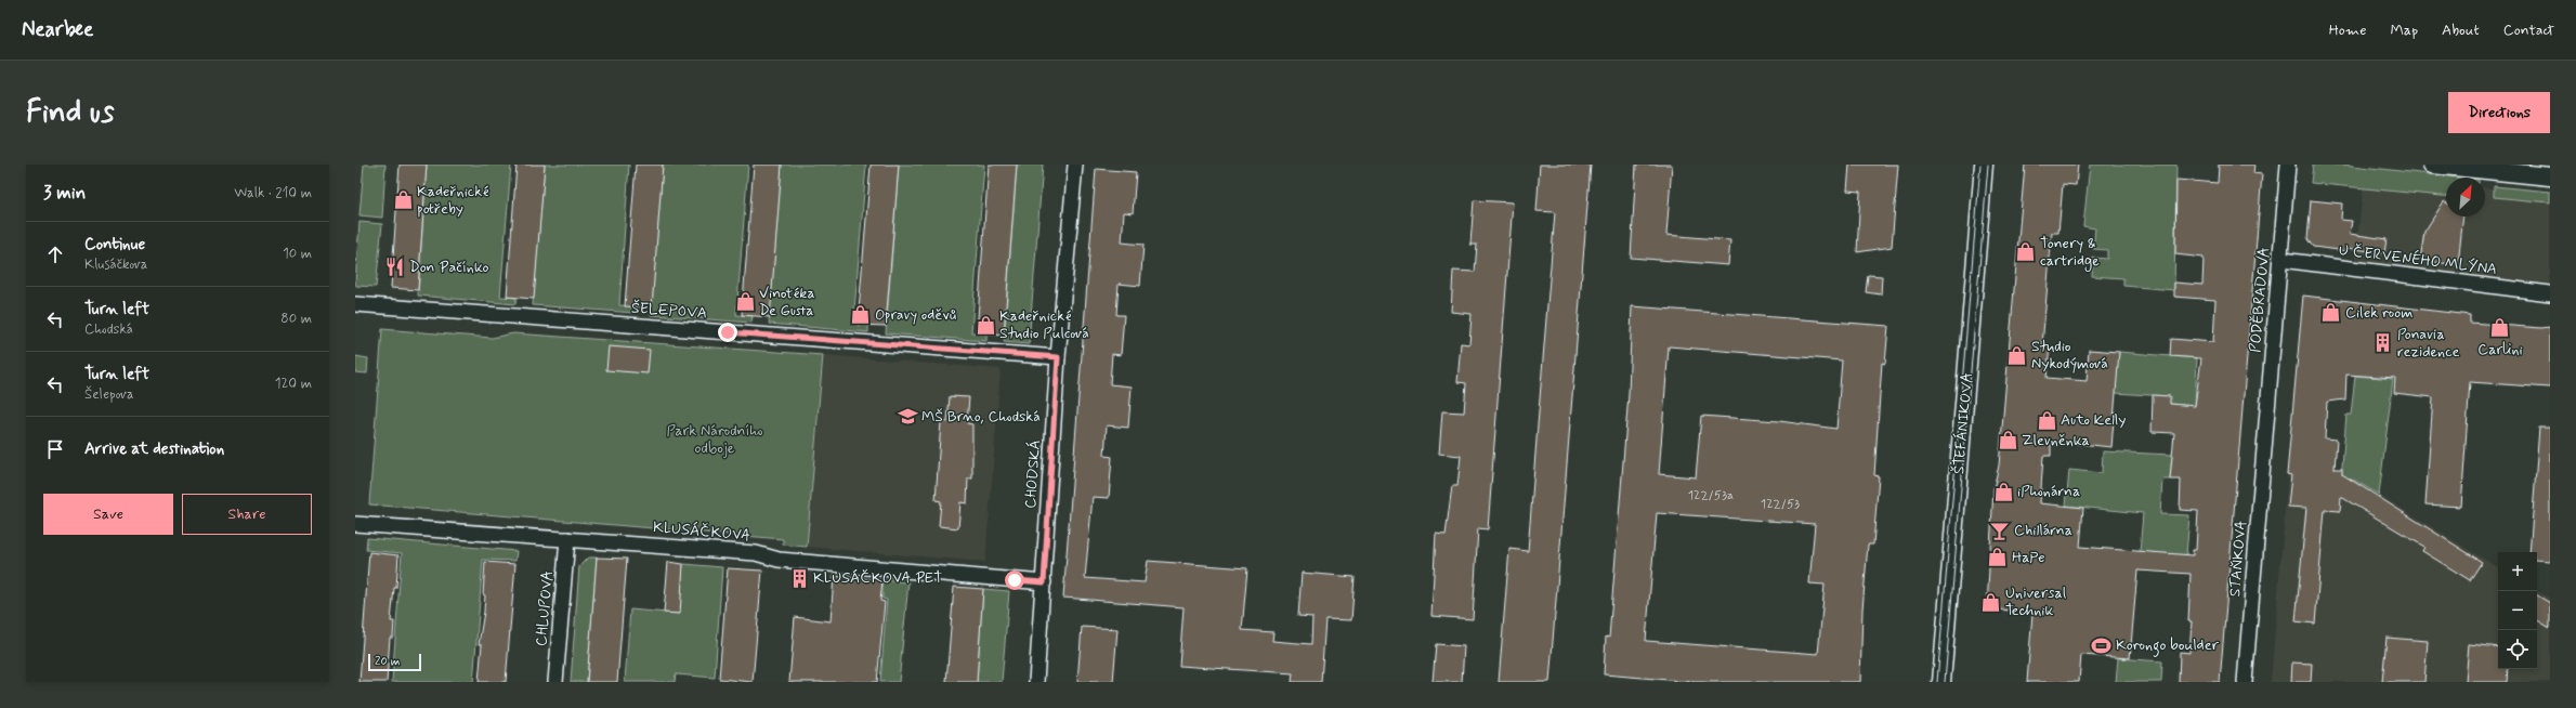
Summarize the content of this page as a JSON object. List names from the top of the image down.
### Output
{
  "streets": {
    "street": [
      "U ČERVENÉHO MLÝNA",
      "PODĚBRADOVA",
      "ŠELEPOVA",
      "ŠTEFÁNIKOVA",
      "CHODSKÁ",
      "KLUSÁČKOVA",
      "STAŇKOVA",
      "CHLUPOVA"
    ]
  },
  "crossings": [
    ["U ČERVENÉHO MLÝNA", "PODĚBRADOVA"],
    ["PODĚBRADOVA", "STAŇKOVA"],
    ["ŠELEPOVA", "CHODSKÁ"],
    ["CHODSKÁ", "KLUSÁČKOVA"],
    ["KLUSÁČKOVA", "CHLUPOVA"]
  ],
  "parks": ["Park Národního odboje"],
  "places": {
    "shop": [
      "Kadeřnické potřeby",
      "Tonery & cartridge",
      "Vinotéka De Gusta",
      "Cilek room",
      "Opravy oděvů",
      "Kadeřnické Studio Pulcová",
      "Carlini",
      "Studio Nykodýmová",
      "Auto Kelly",
      "Zlevněnka",
      "iPhonárna",
      "HaPe",
      "Universal Technik"
    ],
    "restaurant": ["Don Pačínko"],
    "building": ["Ponavia rezidence", "KLUSÁČKOVA PET"],
    "school or university": ["MŠ Brno, Chodská"],
    "bar": ["Chillárna"],
    "sports": ["Korongo boulder"]
  },
  "house_numbers": ["122/53a", "122/53"],
  "scale_bar": "20 m",
  "north": "top right",
  "page": {
    "header": "Nearbee",
    "nav": [
      "Home",
      "Map",
      "About",
      "Contact"
    ],
    "buttons": [
      "Directions",
      ["Save", "Share"]
    ],
    "title": "Find us",
    "heading": ["3 min", "Walk · 210 m"],
    "list": [
      ["Continue", "Klusáčkova", "10 m"],
      ["Turn left", "Chodská", "80 m"],
      ["Turn left", "Šelepova", "120 m"],
      "Arrive at destination"
    ],
    "map_buttons": ["+", "−"],
    "scale": "20 m"
  }
}
